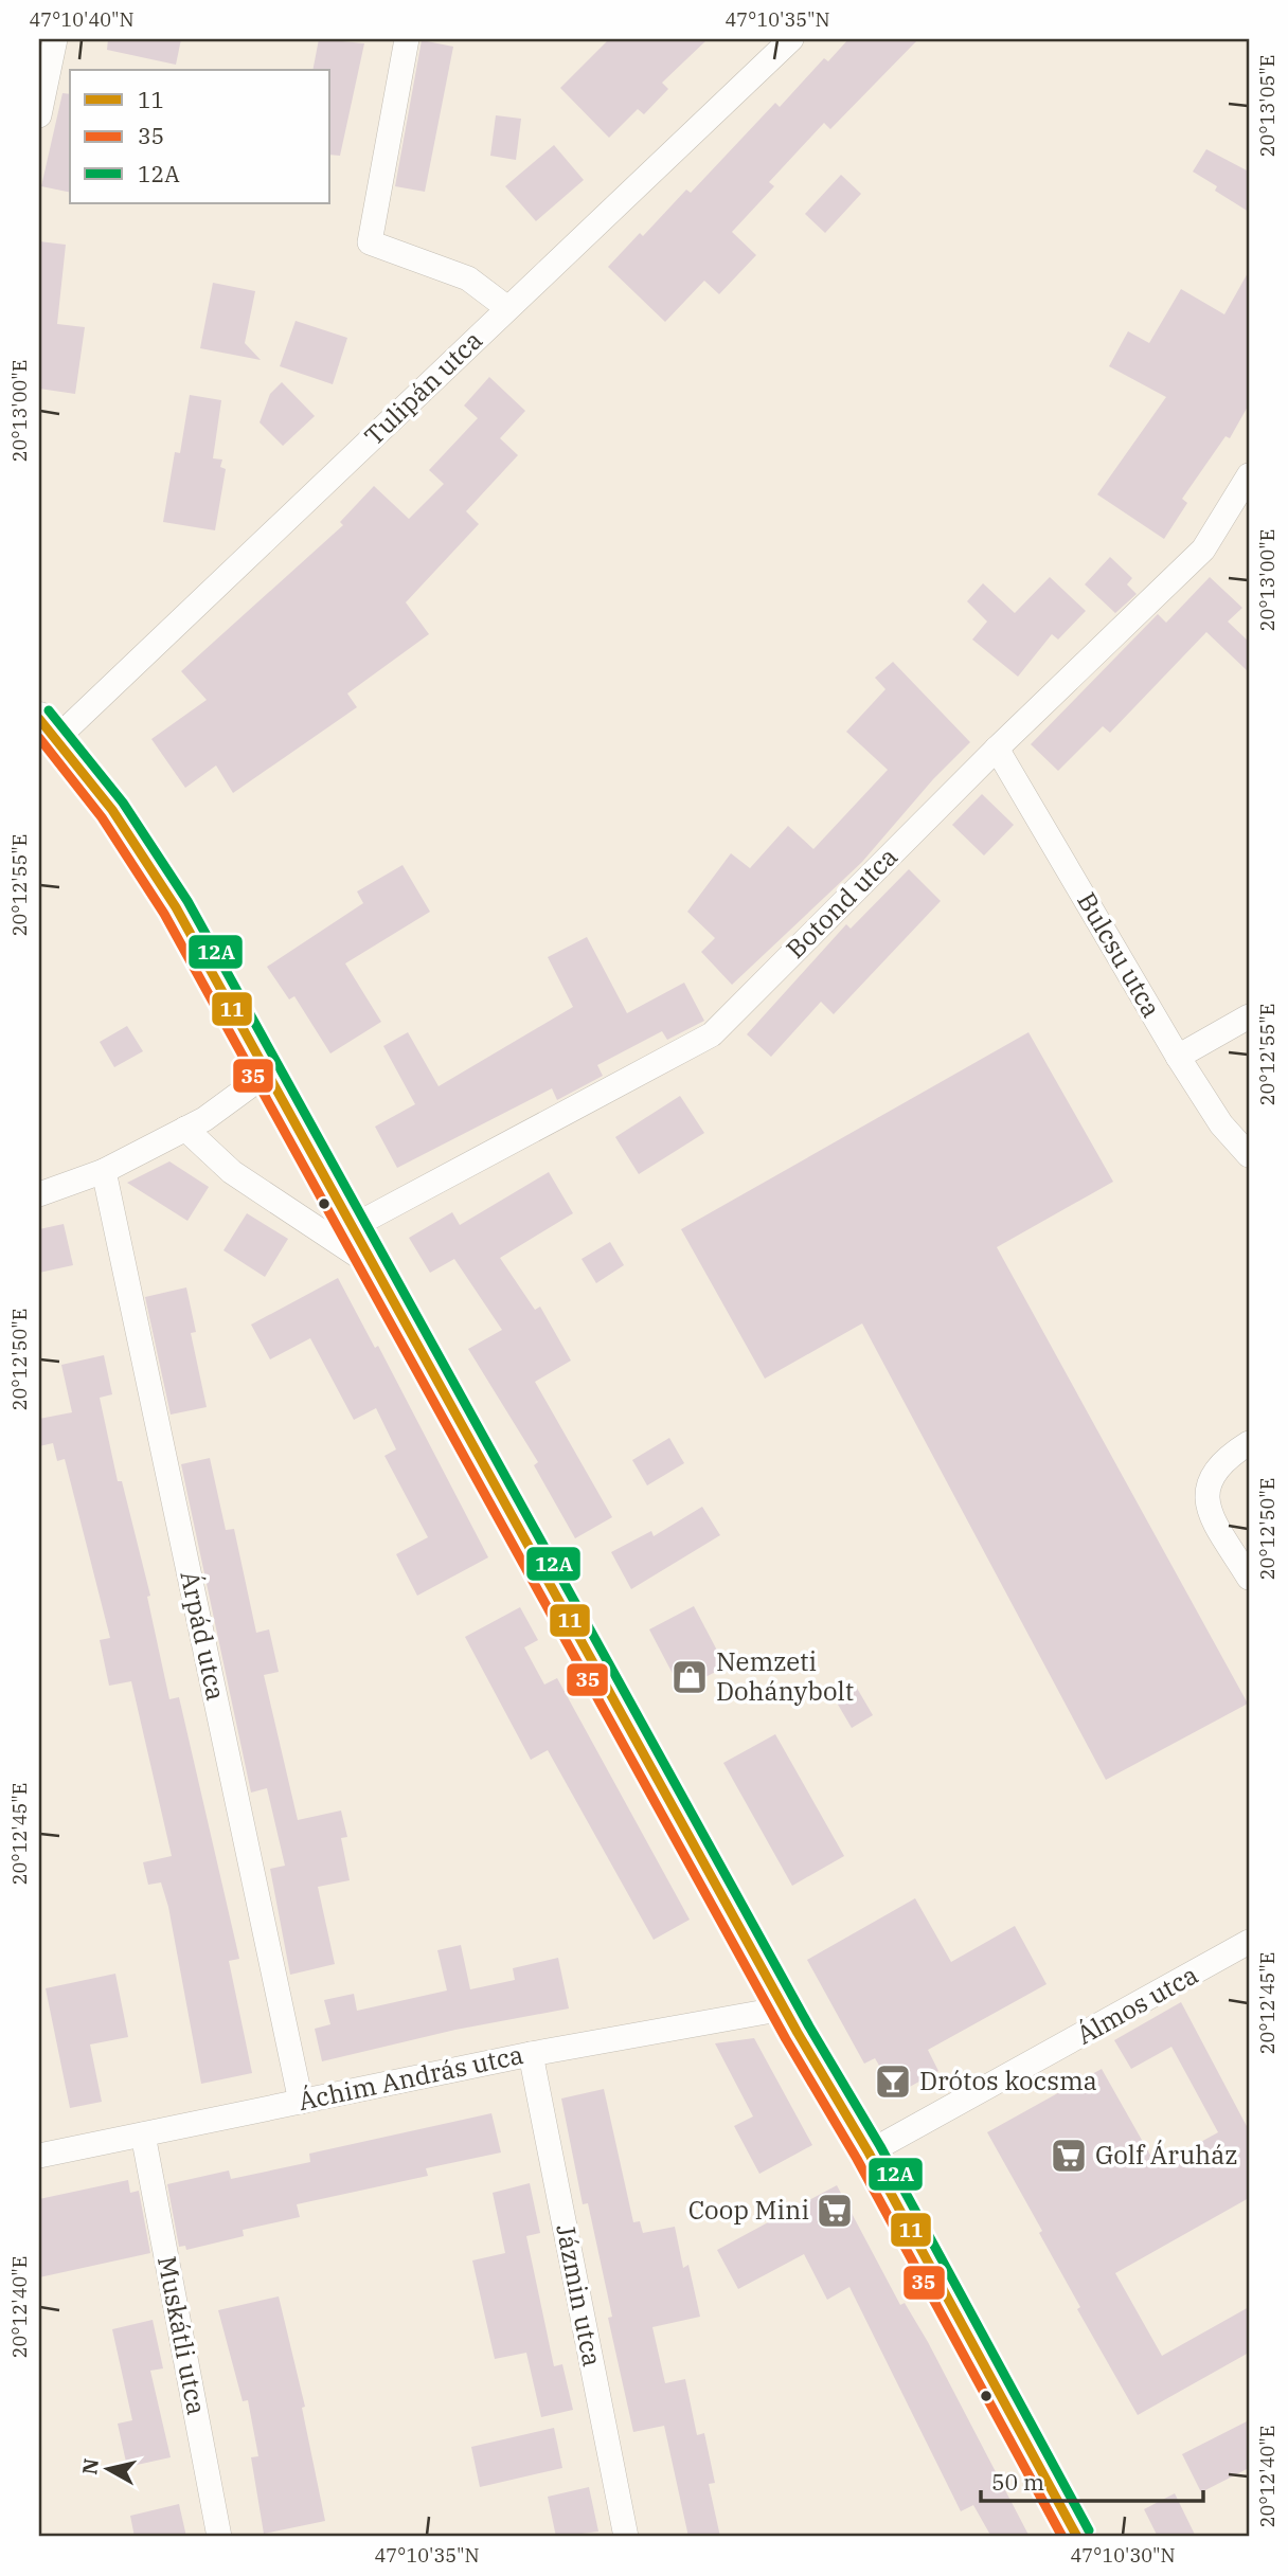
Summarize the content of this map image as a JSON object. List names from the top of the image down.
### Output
{
  "streets": {
    "street": [
      "Tulipán utca",
      "Botond utca",
      "Bulcsu utca",
      "Árpád utca",
      "Álmos utca",
      "Áchim András utca",
      "Jázmin utca",
      "Muskátli utca"
    ]
  },
  "crossings": [
    ["Botond utca", "Bulcsu utca"],
    ["Árpád utca", "Áchim András utca"],
    ["Áchim András utca", "Jázmin utca"],
    ["Áchim András utca", "Muskátli utca"]
  ],
  "places": {
    "shop": ["Nemzeti Dohánybolt"],
    "bar": ["Drótos kocsma"],
    "supermarket": ["Golf Áruház", "Coop Mini"]
  },
  "lines": ["transit line 12A", "transit line 11", "transit line 35"],
  "legend": ["11", "35", "12A"],
  "scale_bar": "50 m",
  "north": "left",
  "coordinates": [
    "47°10'40\"N",
    "47°10'35\"N",
    "20°13'05\"E",
    "20°13'00\"E",
    "20°12'55\"E",
    "20°12'50\"E",
    "20°12'45\"E",
    "20°12'40\"E",
    "47°10'30\"N"
  ]
}
